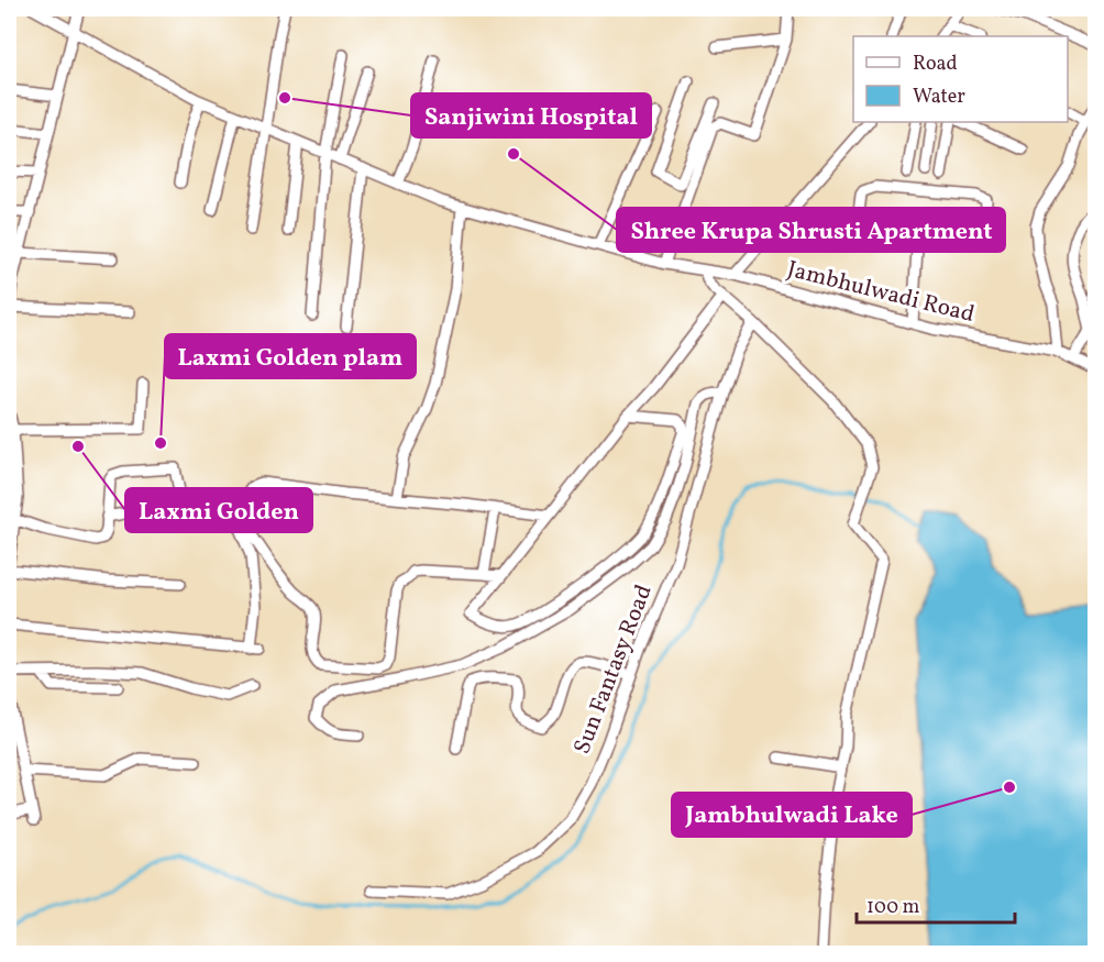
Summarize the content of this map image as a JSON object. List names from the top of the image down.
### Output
{
  "streets": {
    "street": ["Jambhulwadi Road", "Sun Fantasy Road"]
  },
  "places": [
    "Sanjiwini Hospital",
    "Shree Krupa Shrusti Apartment",
    "Laxmi Golden plam",
    "Laxmi Golden",
    "Jambhulwadi Lake"
  ],
  "legend": ["Road", "Water"],
  "scale_bar": "100 m"
}
